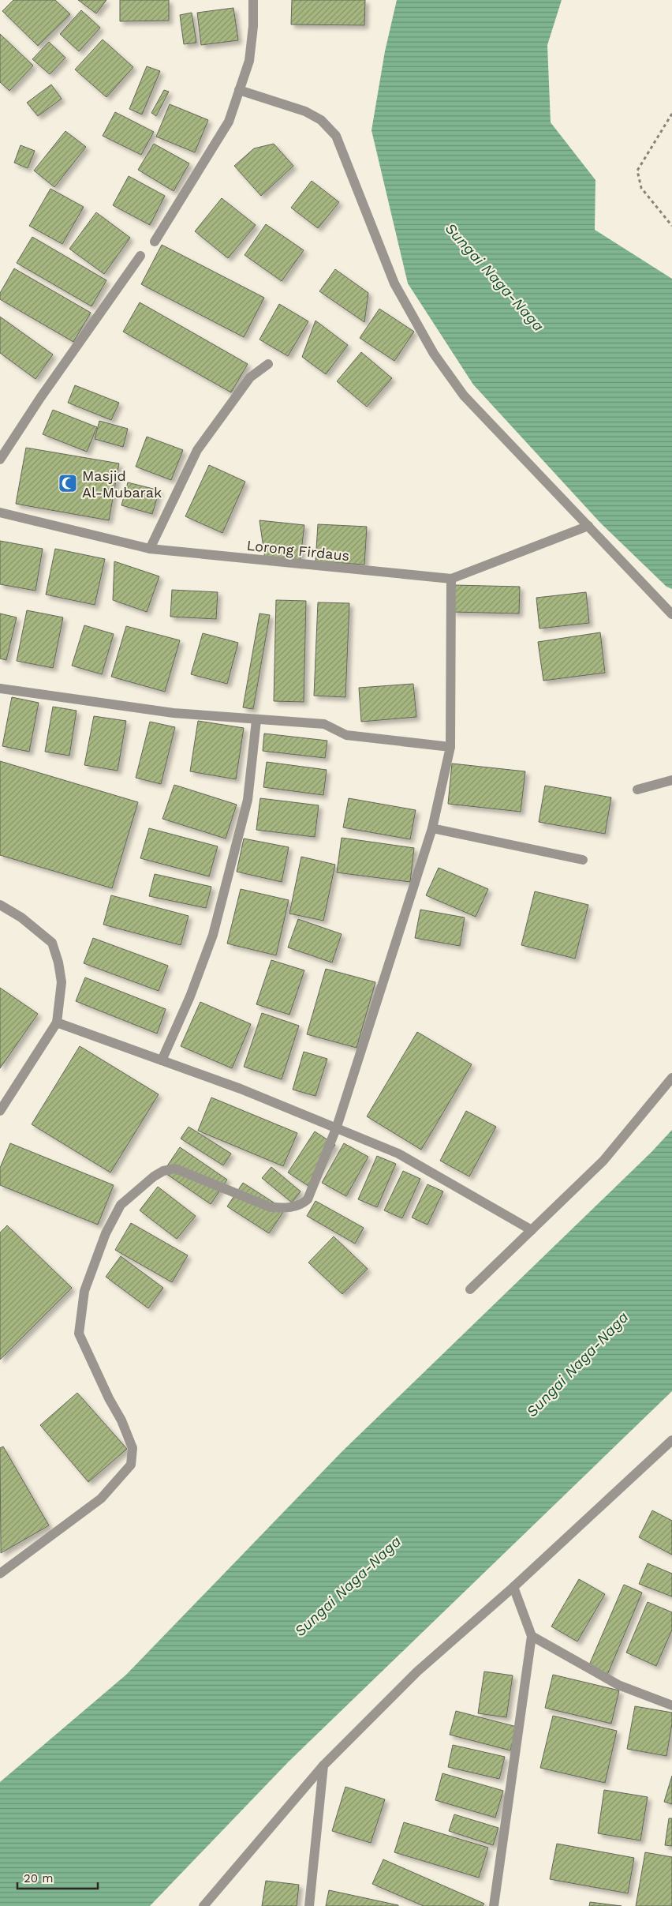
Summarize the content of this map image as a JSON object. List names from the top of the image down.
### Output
{
  "streets": {
    "street": ["Lorong Firdaus"]
  },
  "water": ["Sungai Naga-Naga"],
  "places": {
    "mosque": ["Masjid Al-Mubarak"]
  },
  "scale_bar": "20 m"
}
